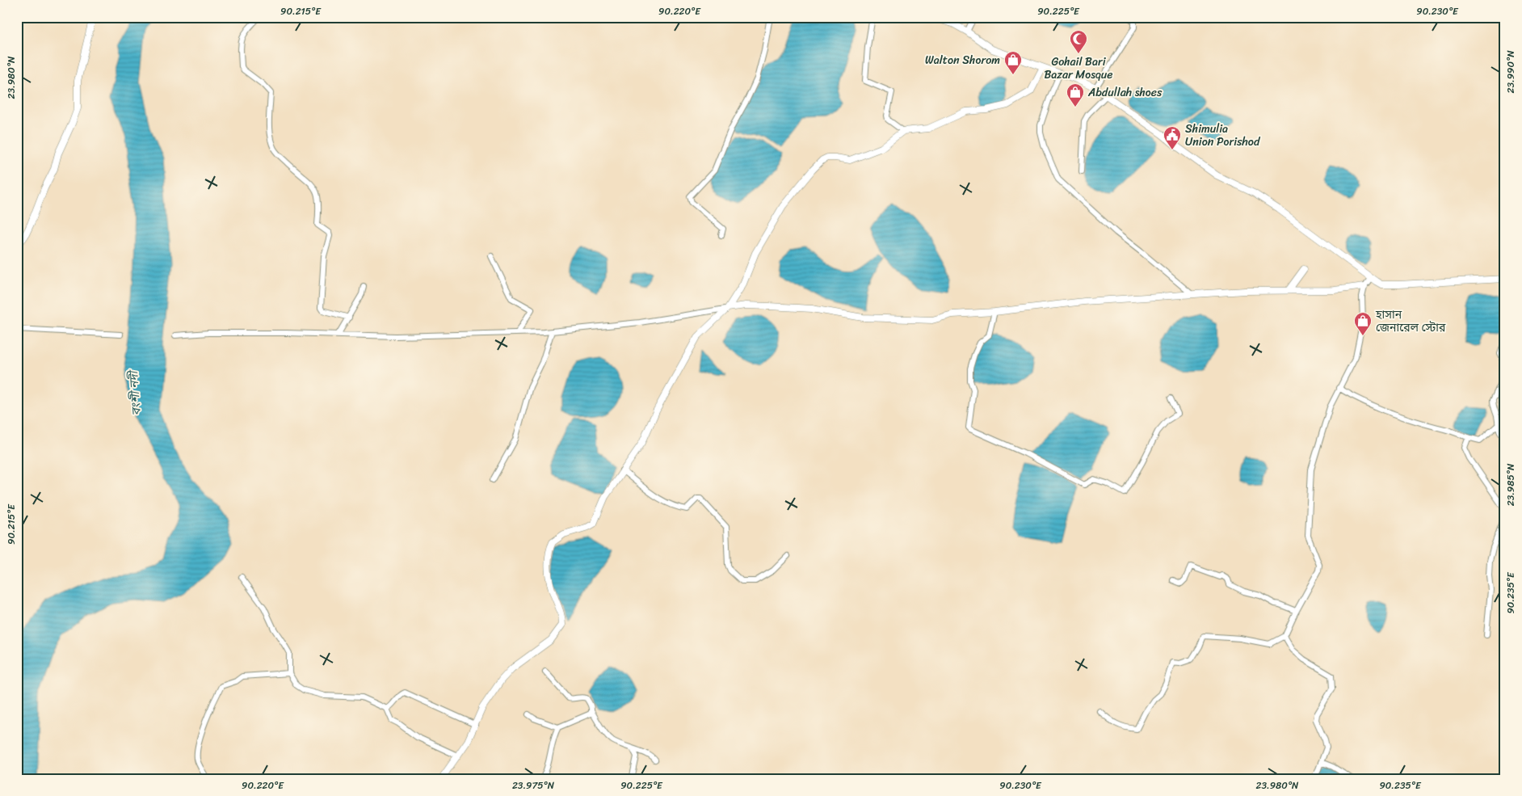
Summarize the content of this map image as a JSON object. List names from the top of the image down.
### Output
{
  "water": ["বংশী নদী"],
  "places": {
    "mosque": ["Gohail Bari Bazar Mosque"],
    "shop": ["Walton Shorom", "Abdullah shoes", "হাসান জেনারেল স্টোর"],
    "public building": ["Shimulia Union Porishod"]
  },
  "coordinates": [
    "90.215°E",
    "90.220°E",
    "90.225°E",
    "90.230°E",
    "23.990°N",
    "23.980°N",
    "23.985°N",
    "90.235°E",
    "23.975°N"
  ]
}
